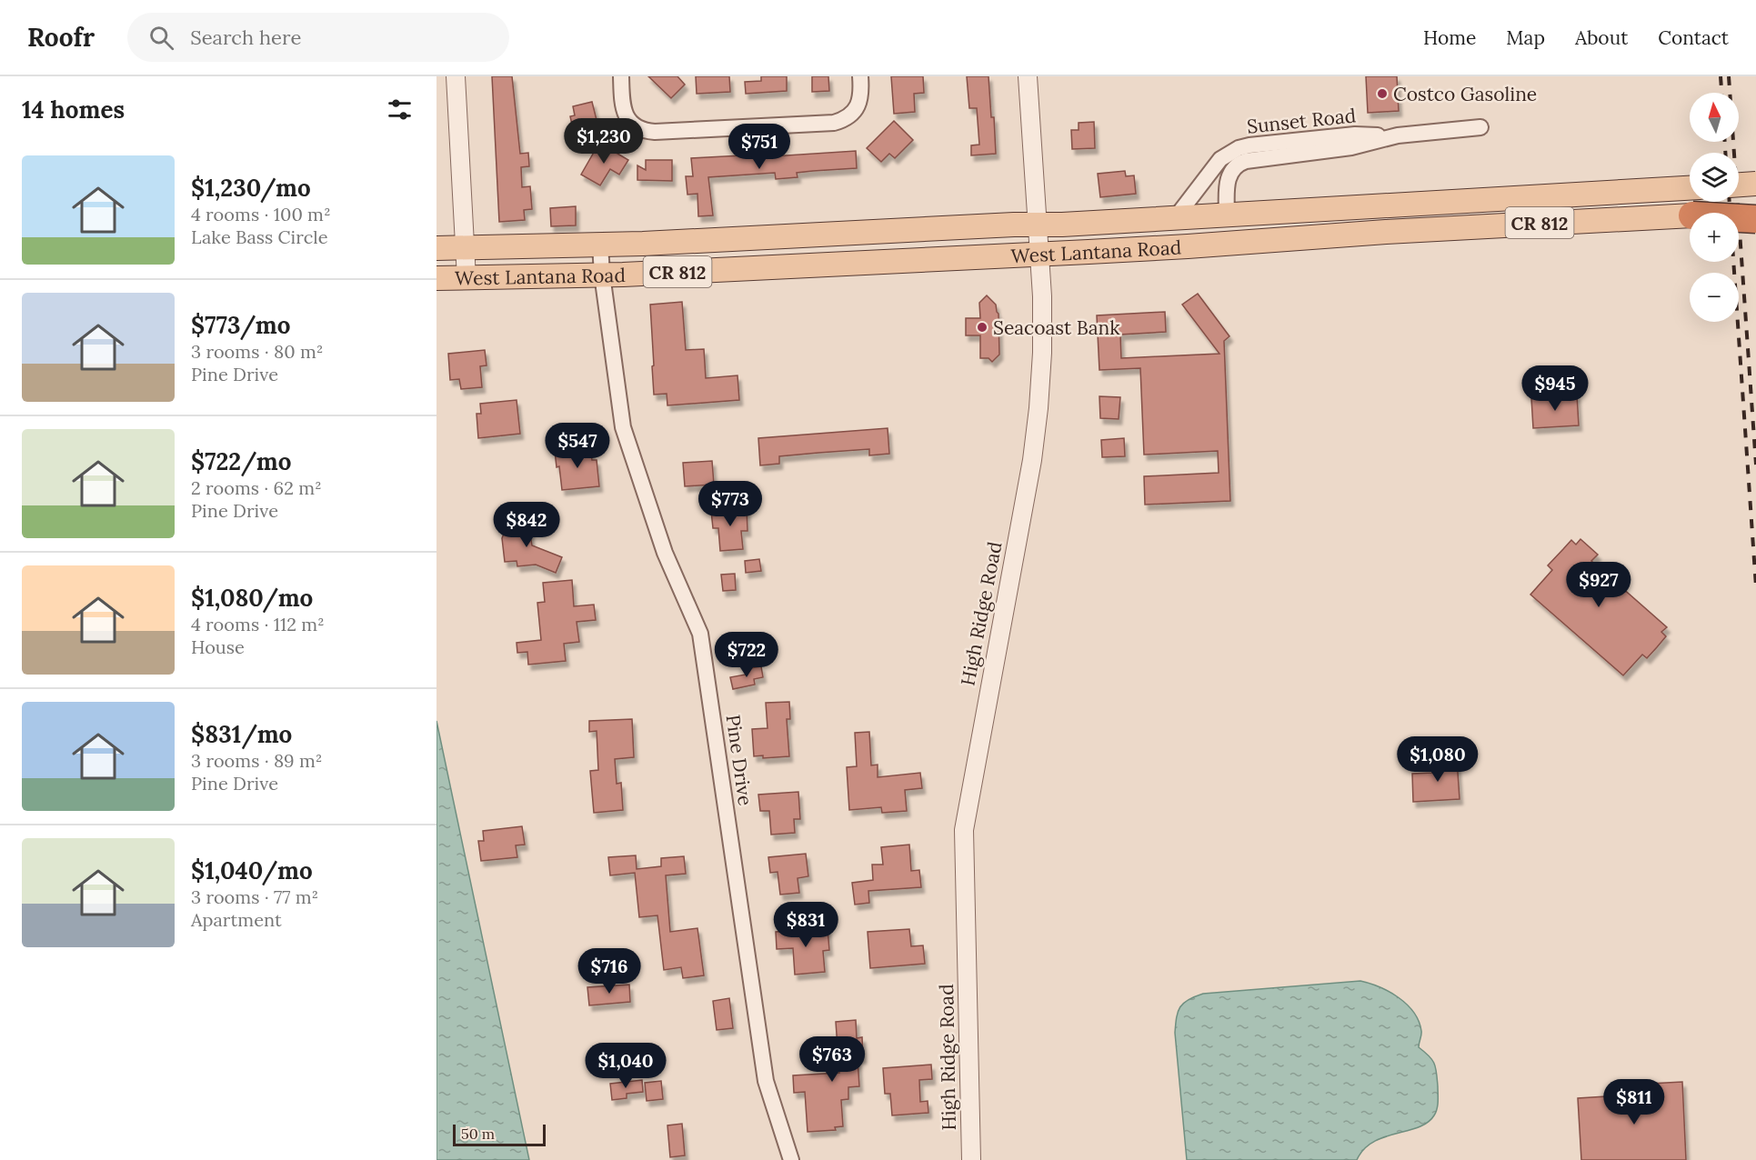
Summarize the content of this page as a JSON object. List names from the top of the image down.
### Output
{
  "streets": {
    "main road": ["CR 812", "West Lantana Road"],
    "street": ["Sunset Road", "High Ridge Road", "Pine Drive"]
  },
  "crossings": [
    ["Sunset Road", "West Lantana Road"],
    ["West Lantana Road", "High Ridge Road"],
    ["West Lantana Road", "Pine Drive"]
  ],
  "places": ["Costco Gasoline", "Seacoast Bank"],
  "scale_bar": "50 m",
  "north": "top",
  "page": {
    "header": "Roofr",
    "search": "Search here",
    "nav": [
      "Home",
      "Map",
      "About",
      "Contact"
    ],
    "heading": "14 homes",
    "map_buttons": ["+", "−"],
    "price": [
      "$1,230",
      "$751",
      "$945",
      "$547",
      "$773",
      "$842",
      "$927",
      "$722",
      "$1,080",
      "$831",
      "$716",
      "$763",
      "$1,040",
      "$811"
    ],
    "list": [
      {
        "name": "$1,230/mo",
        "note": "4 rooms · 100 m² · Lake Bass Circle"
      },
      {
        "name": "$773/mo",
        "note": "3 rooms · 80 m² · Pine Drive"
      },
      {
        "name": "$722/mo",
        "note": "2 rooms · 62 m² · Pine Drive"
      },
      {
        "name": "$1,080/mo",
        "note": "4 rooms · 112 m² · House"
      },
      {
        "name": "$831/mo",
        "note": "3 rooms · 89 m² · Pine Drive"
      },
      {
        "name": "$1,040/mo",
        "note": "3 rooms · 77 m² · Apartment"
      }
    ],
    "scale": "50 m"
  }
}
